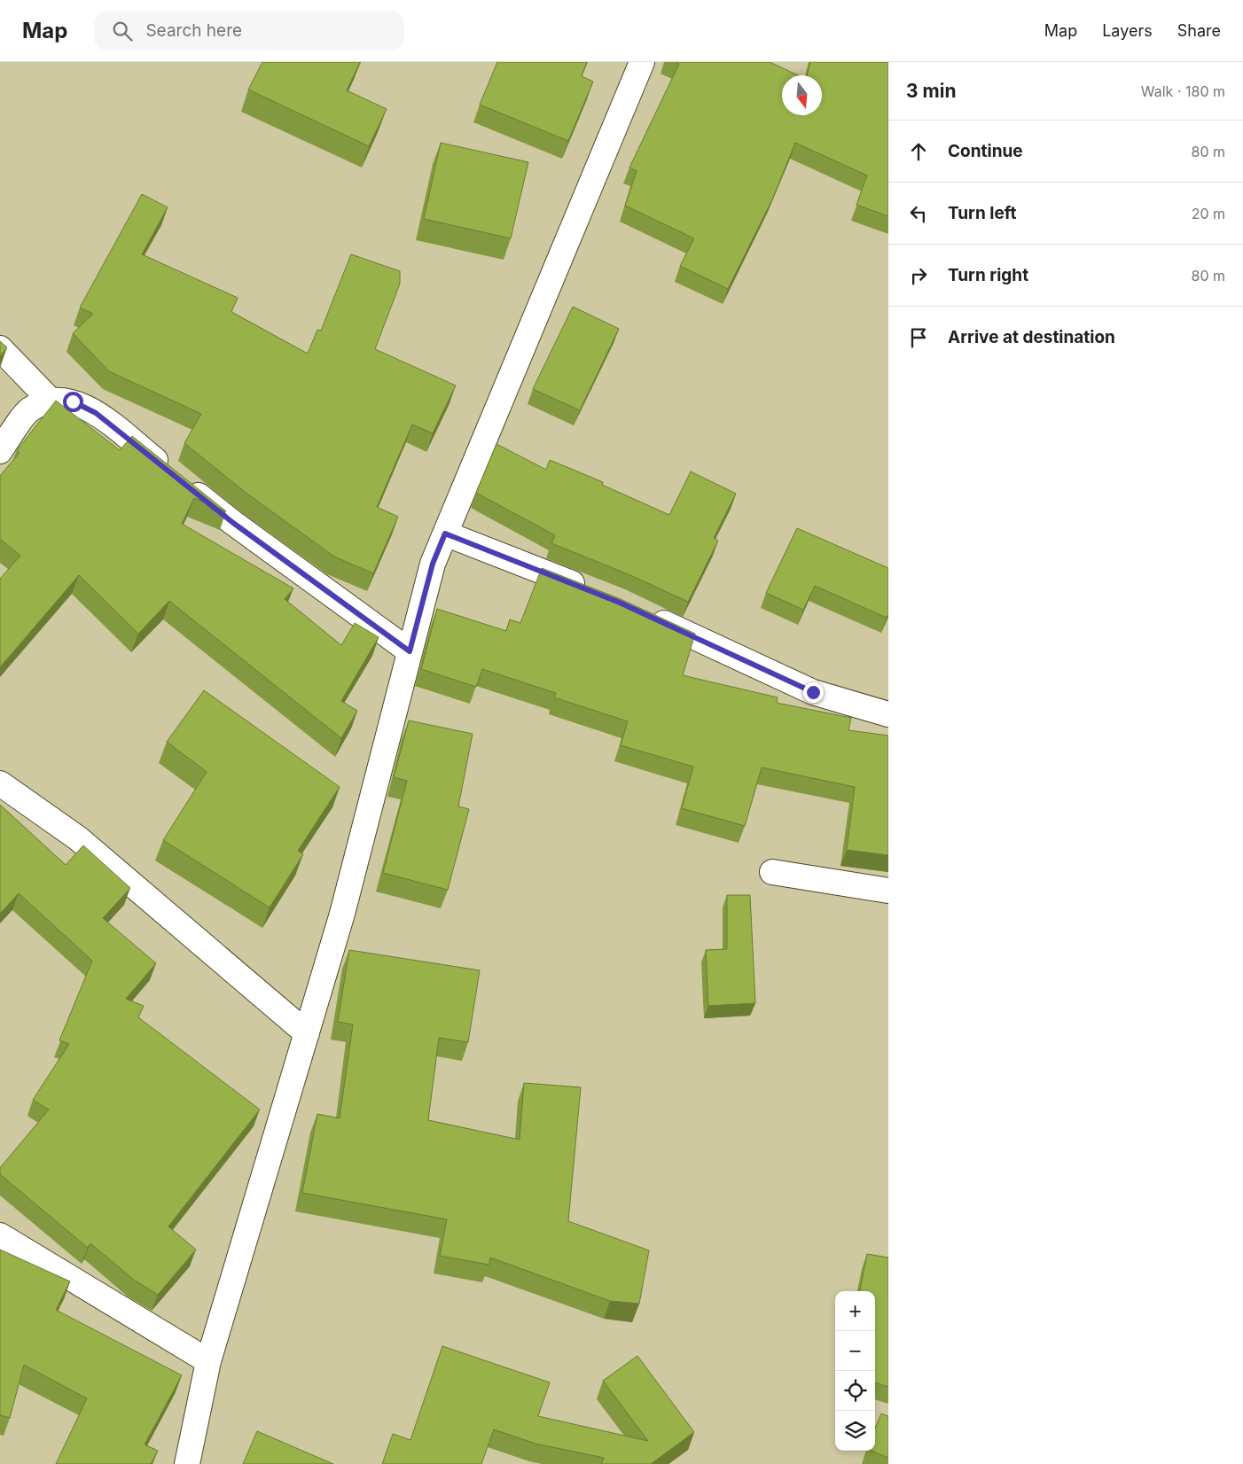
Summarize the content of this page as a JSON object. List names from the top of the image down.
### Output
{
  "north": "bottom",
  "page": {
    "header": "Map",
    "search": "Search here",
    "nav": ["Map", "Layers", "Share"],
    "heading": ["3 min", "Walk · 180 m"],
    "list": [
      ["Continue", "80 m"],
      ["Turn left", "20 m"],
      ["Turn right", "80 m"],
      "Arrive at destination"
    ],
    "map_buttons": ["+", "−"]
  }
}
